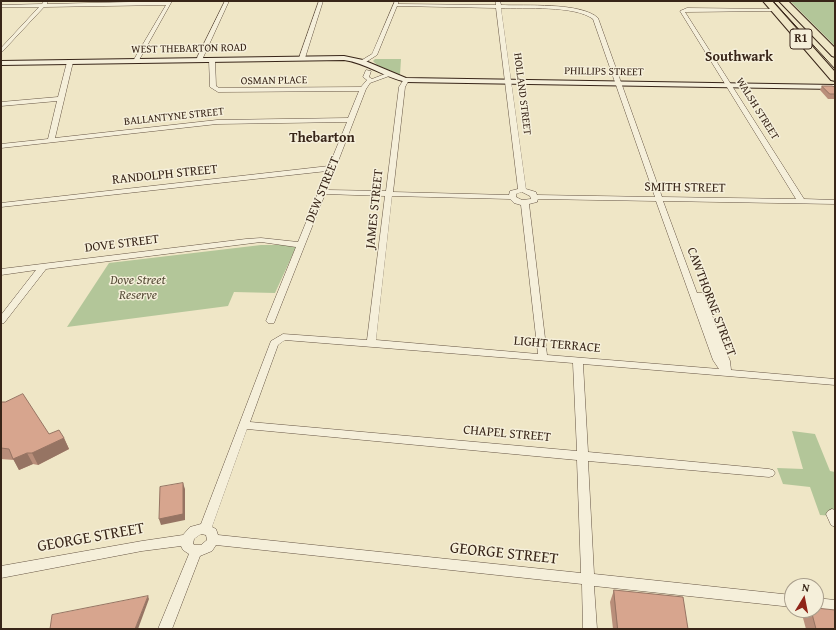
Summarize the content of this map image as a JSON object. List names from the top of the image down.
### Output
{
  "streets": {
    "highway": ["R1"],
    "street": [
      "WEST THEBARTON ROAD",
      "PHILLIPS STREET",
      "OSMAN PLACE",
      "HOLLAND STREET",
      "WALSH STREET",
      "BALLANTYNE STREET",
      "RANDOLPH STREET",
      "SMITH STREET",
      "DEW STREET",
      "JAMES STREET",
      "DOVE STREET",
      "CAWTHORNE STREET",
      "LIGHT TERRACE",
      "CHAPEL STREET",
      "GEORGE STREET"
    ]
  },
  "crossings": [
    ["R1", "WALSH STREET"],
    ["WEST THEBARTON ROAD", "PHILLIPS STREET"],
    ["WEST THEBARTON ROAD", "OSMAN PLACE"],
    ["PHILLIPS STREET", "HOLLAND STREET"],
    ["PHILLIPS STREET", "WALSH STREET"],
    ["PHILLIPS STREET", "DEW STREET"],
    ["PHILLIPS STREET", "JAMES STREET"],
    ["PHILLIPS STREET", "CAWTHORNE STREET"],
    ["OSMAN PLACE", "DEW STREET"],
    ["HOLLAND STREET", "CAWTHORNE STREET"],
    ["WALSH STREET", "SMITH STREET"],
    ["BALLANTYNE STREET", "DEW STREET"],
    ["RANDOLPH STREET", "DEW STREET"],
    ["SMITH STREET", "CAWTHORNE STREET"],
    ["DEW STREET", "DOVE STREET"],
    ["JAMES STREET", "LIGHT TERRACE"],
    ["CAWTHORNE STREET", "LIGHT TERRACE"],
    ["LIGHT TERRACE", "CHAPEL STREET"]
  ],
  "districts": ["Southwark", "Thebarton"],
  "parks": ["Dove Street Reserve"],
  "north": "top"
}
